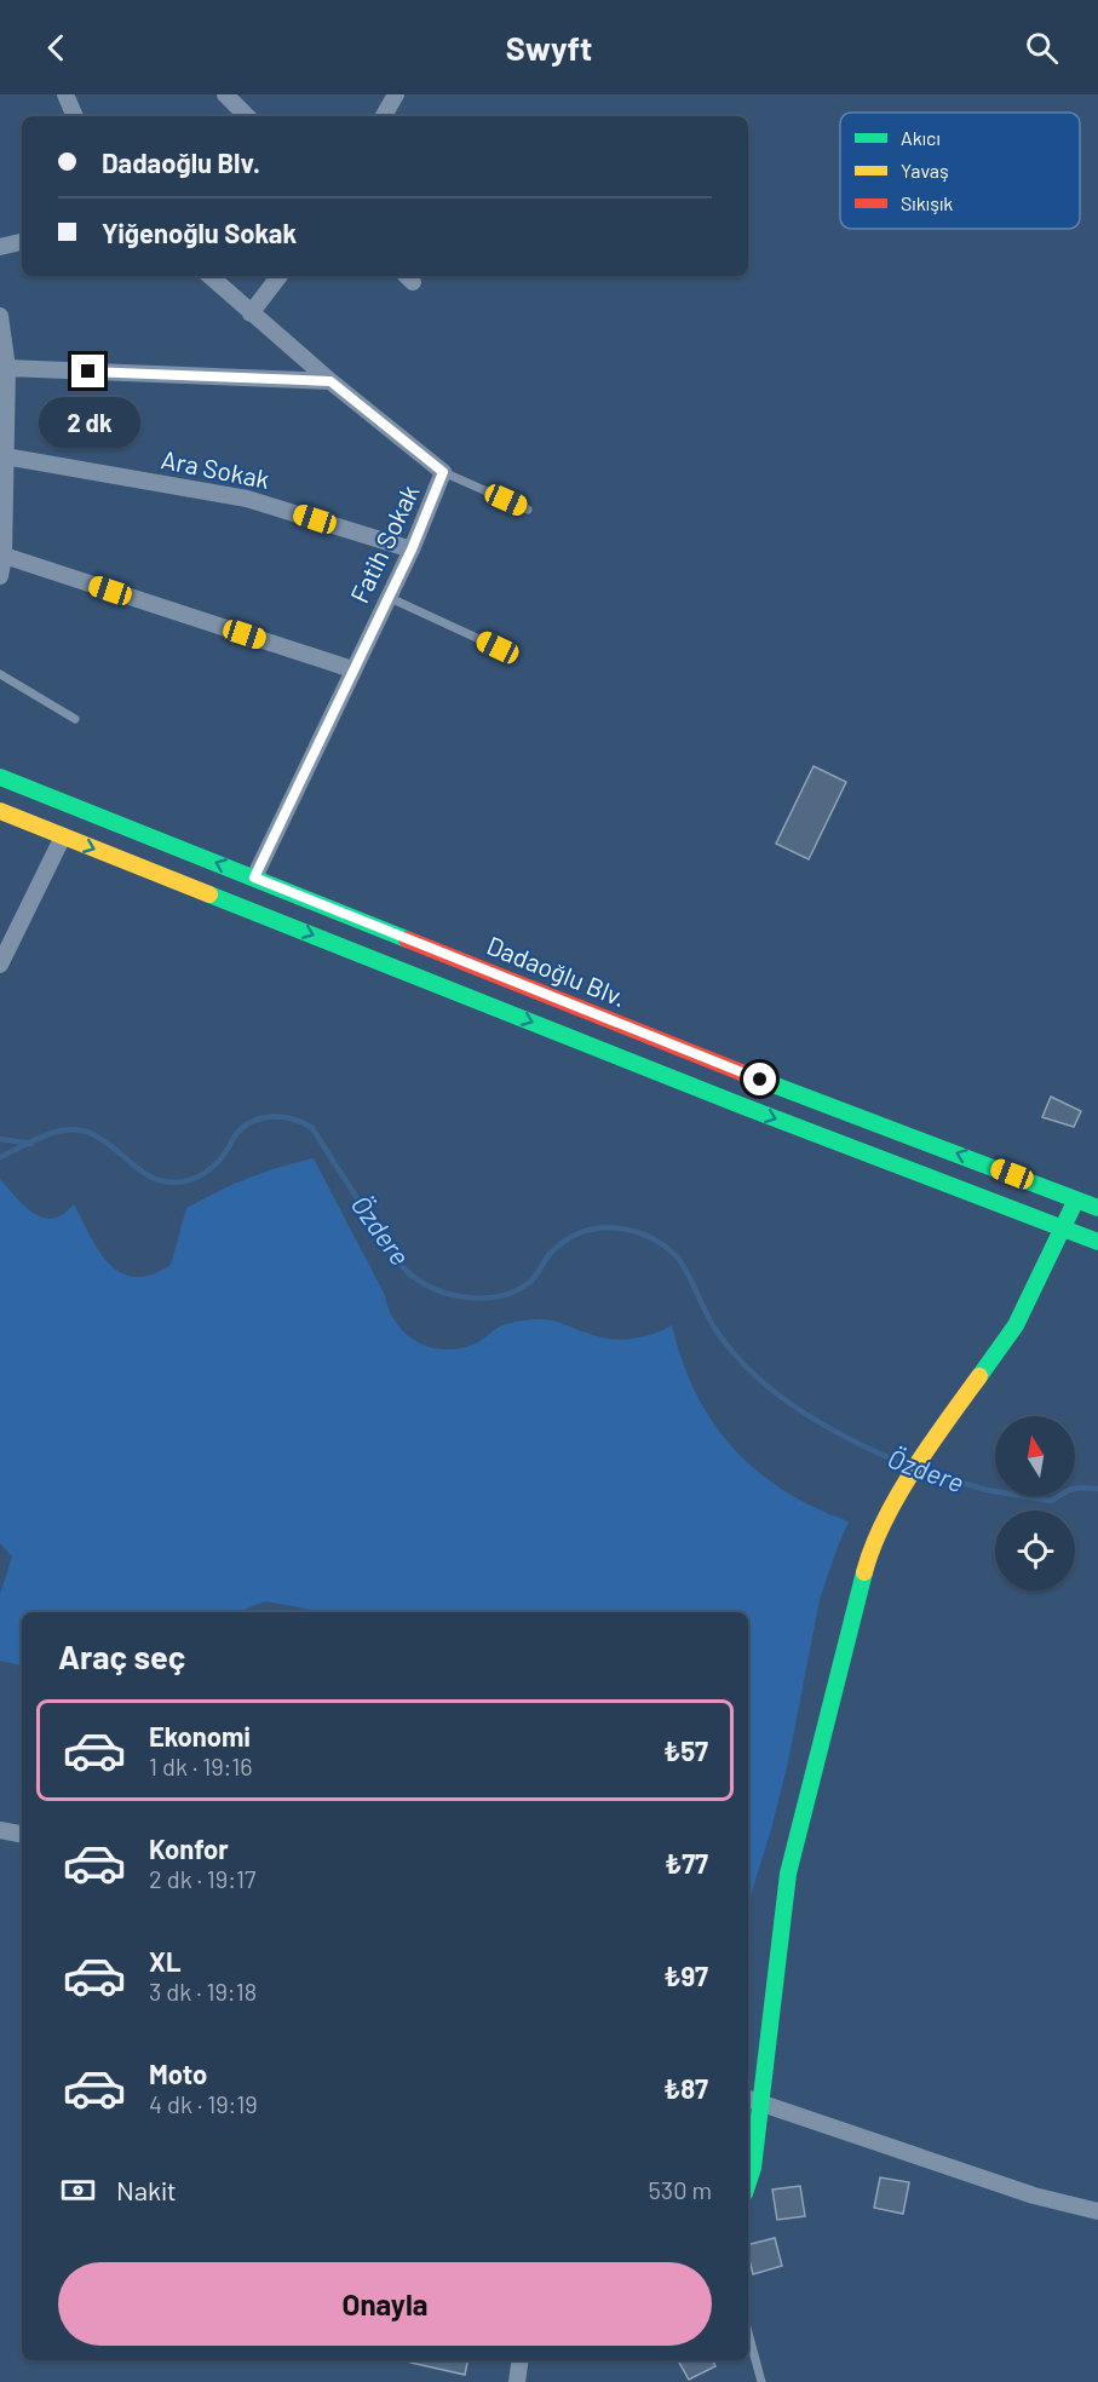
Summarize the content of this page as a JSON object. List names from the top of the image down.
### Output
{
  "streets": {
    "main road": ["Dadaoğlu Blv."],
    "street": ["Ara Sokak", "Fatih Sokak"]
  },
  "crossings": [
    ["Ara Sokak", "Fatih Sokak"],
    ["Fatih Sokak", "Dadaoğlu Blv."]
  ],
  "water": ["Özdere"],
  "legend": ["Akıcı", "Yavaş", "Sıkışık"],
  "north": "top",
  "page": {
    "header": "Swyft",
    "banner": ["Dadaoğlu Blv.", "Yiğenoğlu Sokak"],
    "bubble": "2 dk",
    "heading": "Araç seç",
    "list": [
      {
        "name": "Ekonomi",
        "note": "1 dk · 19:16",
        "value": "₺57"
      },
      {
        "name": "Konfor",
        "note": "2 dk · 19:17",
        "value": "₺77"
      },
      {
        "name": "XL",
        "note": "3 dk · 19:18",
        "value": "₺97"
      },
      {
        "name": "Moto",
        "note": "4 dk · 19:19",
        "value": "₺87"
      }
    ],
    "pay": ["Nakit", "530 m"],
    "buttons": "Onayla"
  }
}
